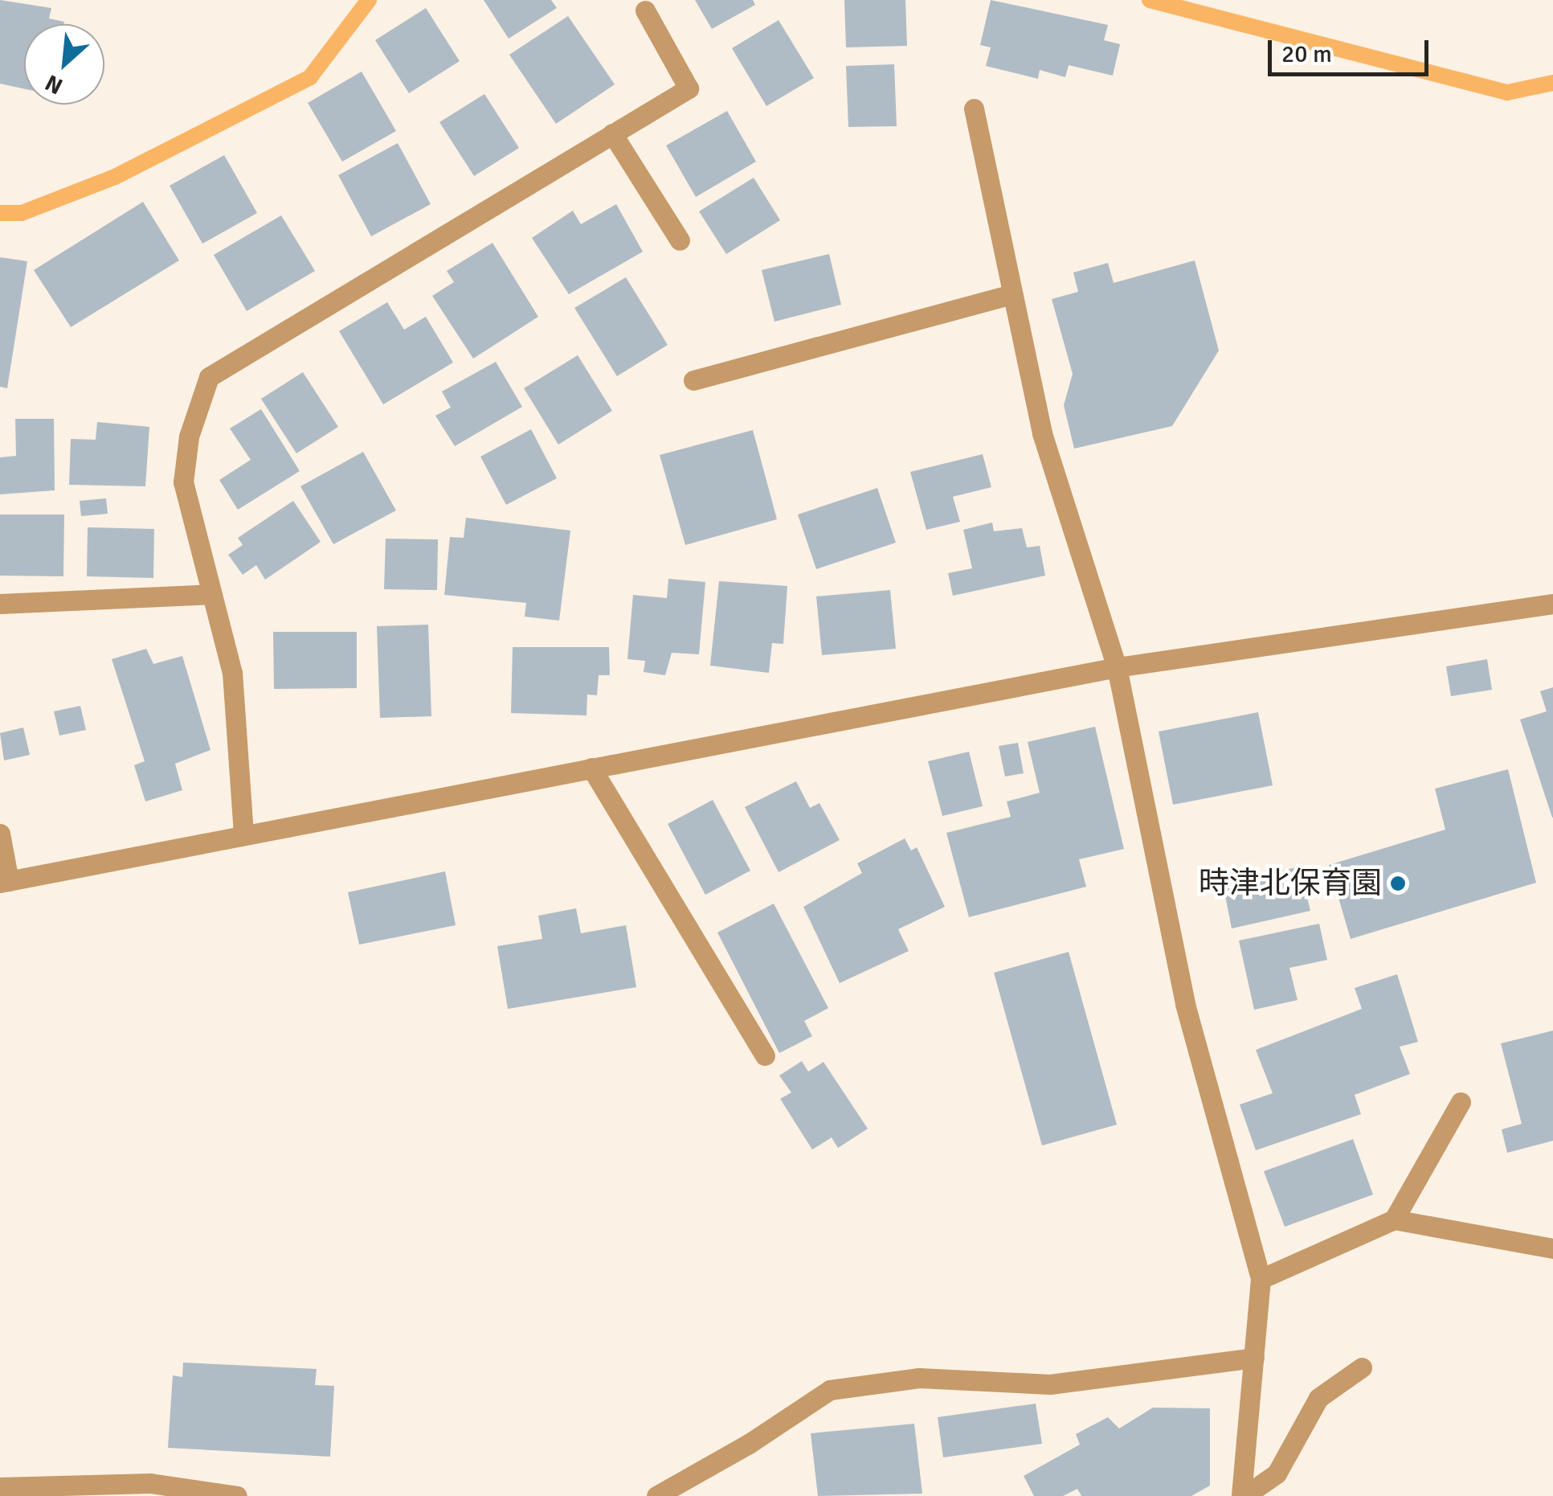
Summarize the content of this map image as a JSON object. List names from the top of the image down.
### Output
{
  "places": ["時津北保育園"],
  "scale_bar": "20 m",
  "north": "bottom left"
}
